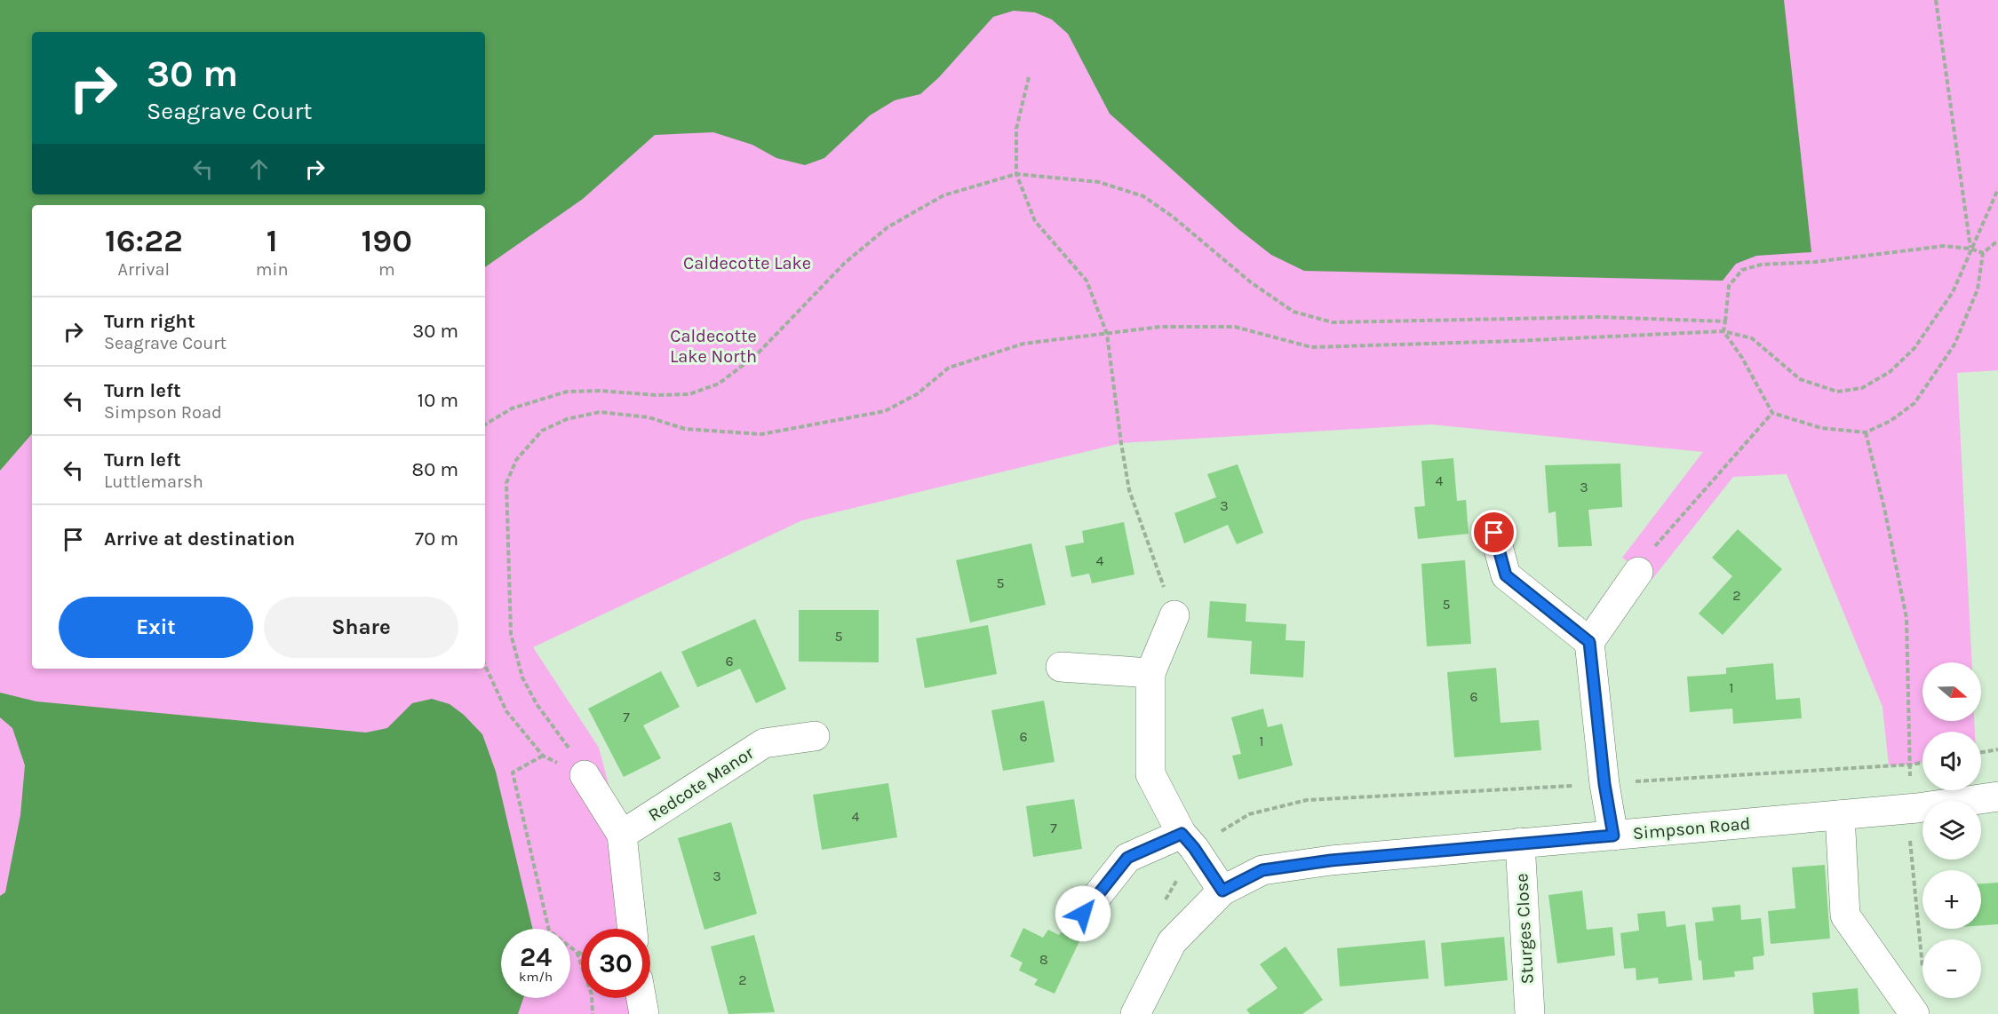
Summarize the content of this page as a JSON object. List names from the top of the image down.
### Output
{
  "streets": {
    "street": ["Redcote Manor", "Simpson Road", "Sturges Close"]
  },
  "crossings": [
    ["Simpson Road", "Sturges Close"]
  ],
  "parks": ["Caldecotte Lake", "Caldecotte Lake North"],
  "house_numbers": [
    "4",
    "3",
    "3",
    "4",
    "5",
    "2",
    "5",
    "5",
    "6",
    "1",
    "6",
    "7",
    "6",
    "1",
    "4",
    "7",
    "3",
    "8",
    "2"
  ],
  "north": "right",
  "page": {
    "turn": ["30 m", "Seagrave Court"],
    "eta": [
      "16:22",
      "Arrival",
      "1",
      "min",
      "190",
      "m"
    ],
    "list": [
      {
        "name": "Turn right",
        "note": "Seagrave Court",
        "value": "30 m"
      },
      {
        "name": "Turn left",
        "note": "Simpson Road",
        "value": "10 m"
      },
      {
        "name": "Turn left",
        "note": "Luttlemarsh",
        "value": "80 m"
      },
      {
        "name": "Arrive at destination",
        "value": "70 m"
      }
    ],
    "buttons": ["Exit", "Share"],
    "map_buttons": ["+", "−"],
    "speed": "24 km/h",
    "limit": "30"
  }
}
